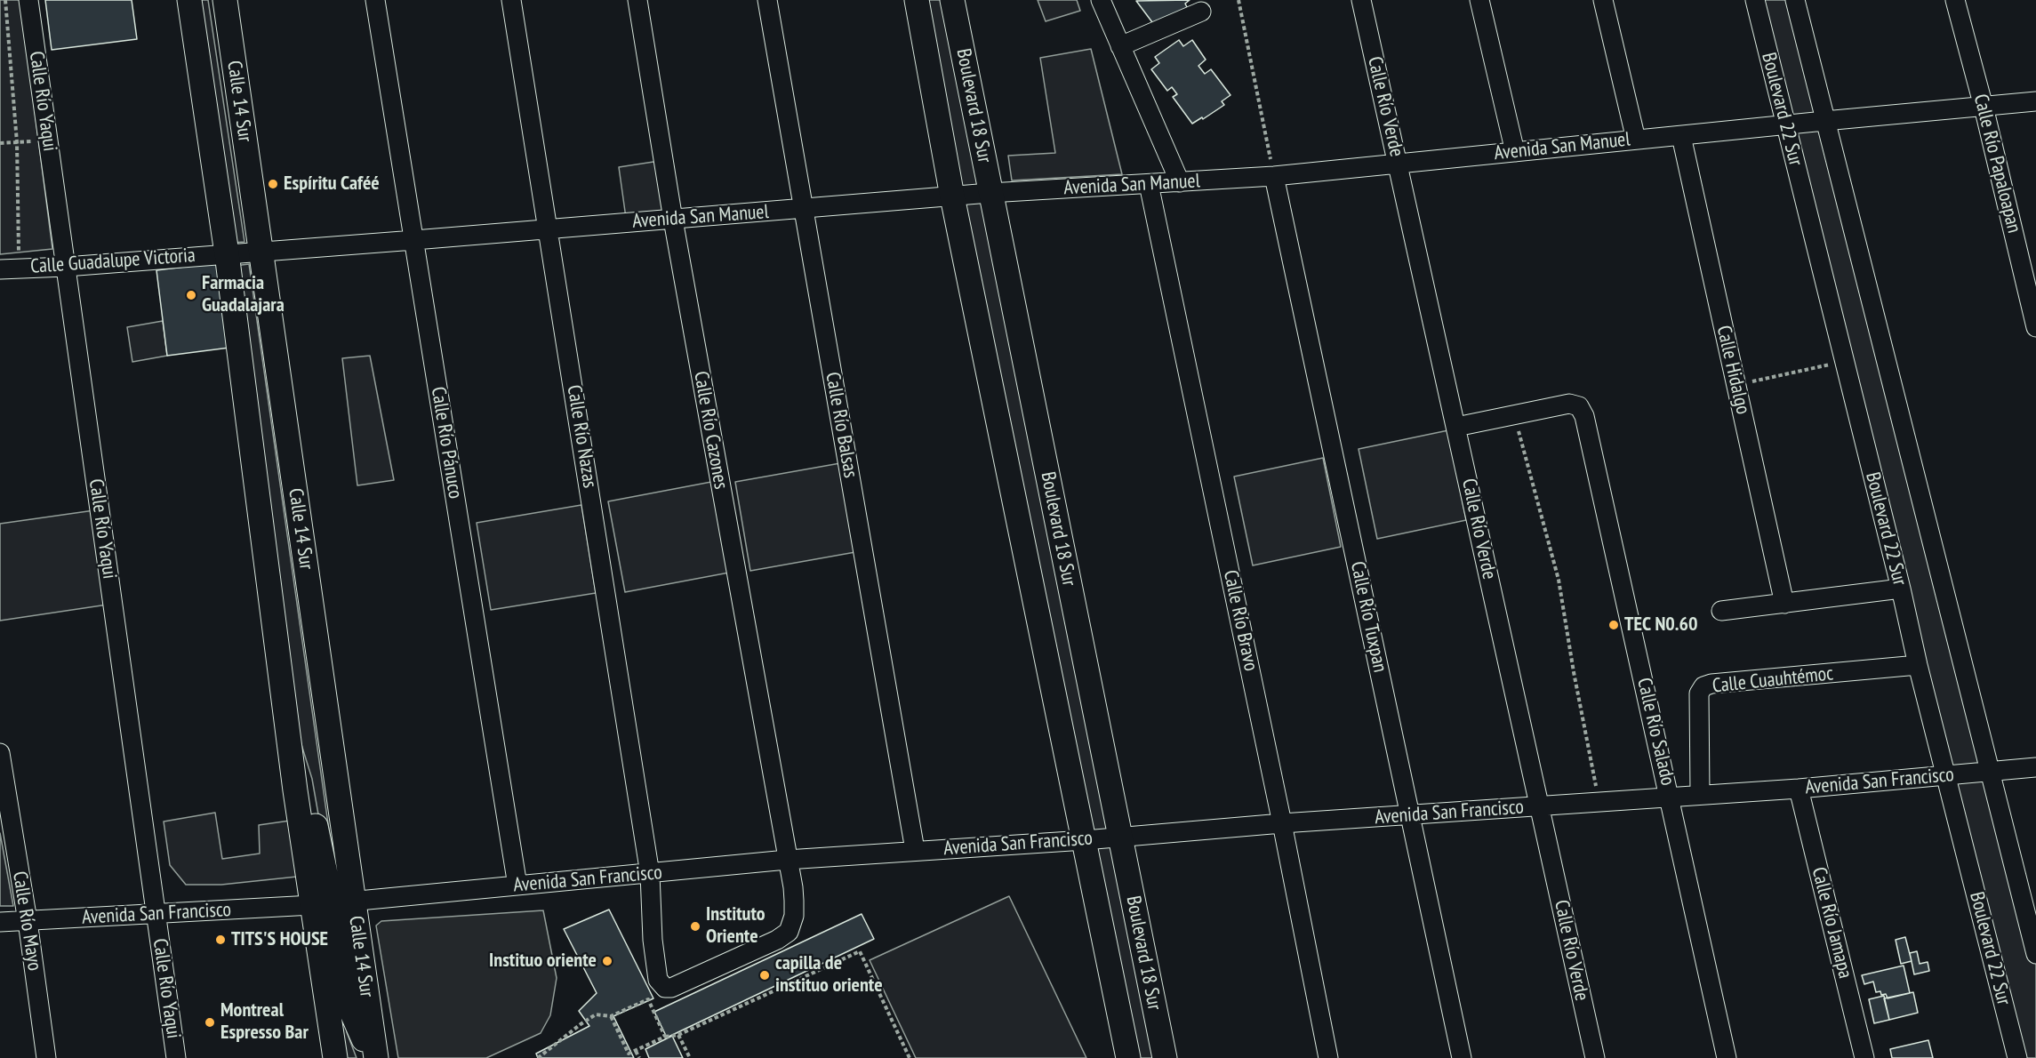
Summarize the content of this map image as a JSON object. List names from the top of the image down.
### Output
{
  "streets": {
    "main road": ["Calle 14 Sur", "Boulevard 18 Sur"],
    "street": [
      "Calle Río Yaqui",
      "Calle Río Verde",
      "Boulevard 22 Sur",
      "Avenida San Manuel",
      "Calle Río Papaloapan",
      "Calle Guadalupe Victoria",
      "Calle Hidalgo",
      "Calle Río Balsas",
      "Calle Río Cazones",
      "Calle Río Nazas",
      "Calle Río Pánuco",
      "Calle Río Tuxpan",
      "Calle Río Bravo",
      "Calle Cuauhtémoc",
      "Calle Río Salado",
      "Avenida San Francisco",
      "Calle Río Mayo",
      "Calle Río Jamapa"
    ]
  },
  "crossings": [
    ["Calle Río Yaqui", "Calle Guadalupe Victoria"],
    ["Calle Río Yaqui", "Avenida San Francisco"],
    ["Calle 14 Sur", "Avenida San Manuel"],
    ["Calle 14 Sur", "Calle Guadalupe Victoria"],
    ["Calle 14 Sur", "Avenida San Francisco"],
    ["Boulevard 18 Sur", "Avenida San Manuel"],
    ["Boulevard 18 Sur", "Avenida San Francisco"],
    ["Calle Río Verde", "Avenida San Manuel"],
    ["Calle Río Verde", "Avenida San Francisco"],
    ["Boulevard 22 Sur", "Avenida San Manuel"],
    ["Boulevard 22 Sur", "Calle Cuauhtémoc"],
    ["Boulevard 22 Sur", "Avenida San Francisco"],
    ["Avenida San Manuel", "Calle Río Papaloapan"],
    ["Avenida San Manuel", "Calle Guadalupe Victoria"],
    ["Avenida San Manuel", "Calle Hidalgo"],
    ["Avenida San Manuel", "Calle Río Balsas"],
    ["Avenida San Manuel", "Calle Río Cazones"],
    ["Avenida San Manuel", "Calle Río Nazas"],
    ["Avenida San Manuel", "Calle Río Pánuco"],
    ["Avenida San Manuel", "Calle Río Tuxpan"],
    ["Avenida San Manuel", "Calle Río Bravo"],
    ["Calle Río Balsas", "Avenida San Francisco"],
    ["Calle Río Cazones", "Calle Río Nazas"],
    ["Calle Río Cazones", "Avenida San Francisco"],
    ["Calle Río Nazas", "Avenida San Francisco"],
    ["Calle Río Pánuco", "Avenida San Francisco"],
    ["Calle Río Tuxpan", "Avenida San Francisco"],
    ["Calle Río Bravo", "Avenida San Francisco"],
    ["Calle Cuauhtémoc", "Avenida San Francisco"],
    ["Calle Río Salado", "Avenida San Francisco"],
    ["Avenida San Francisco", "Calle Río Mayo"],
    ["Avenida San Francisco", "Calle Río Jamapa"]
  ],
  "places": [
    "Espíritu Caféé",
    "Farmacia Guadalajara",
    "TEC N0.60",
    "Instituto Oriente",
    "TITS'S HOUSE",
    "Instituo oriente",
    "capilla de instituo oriente",
    "Montreal Espresso Bar"
  ]
}
